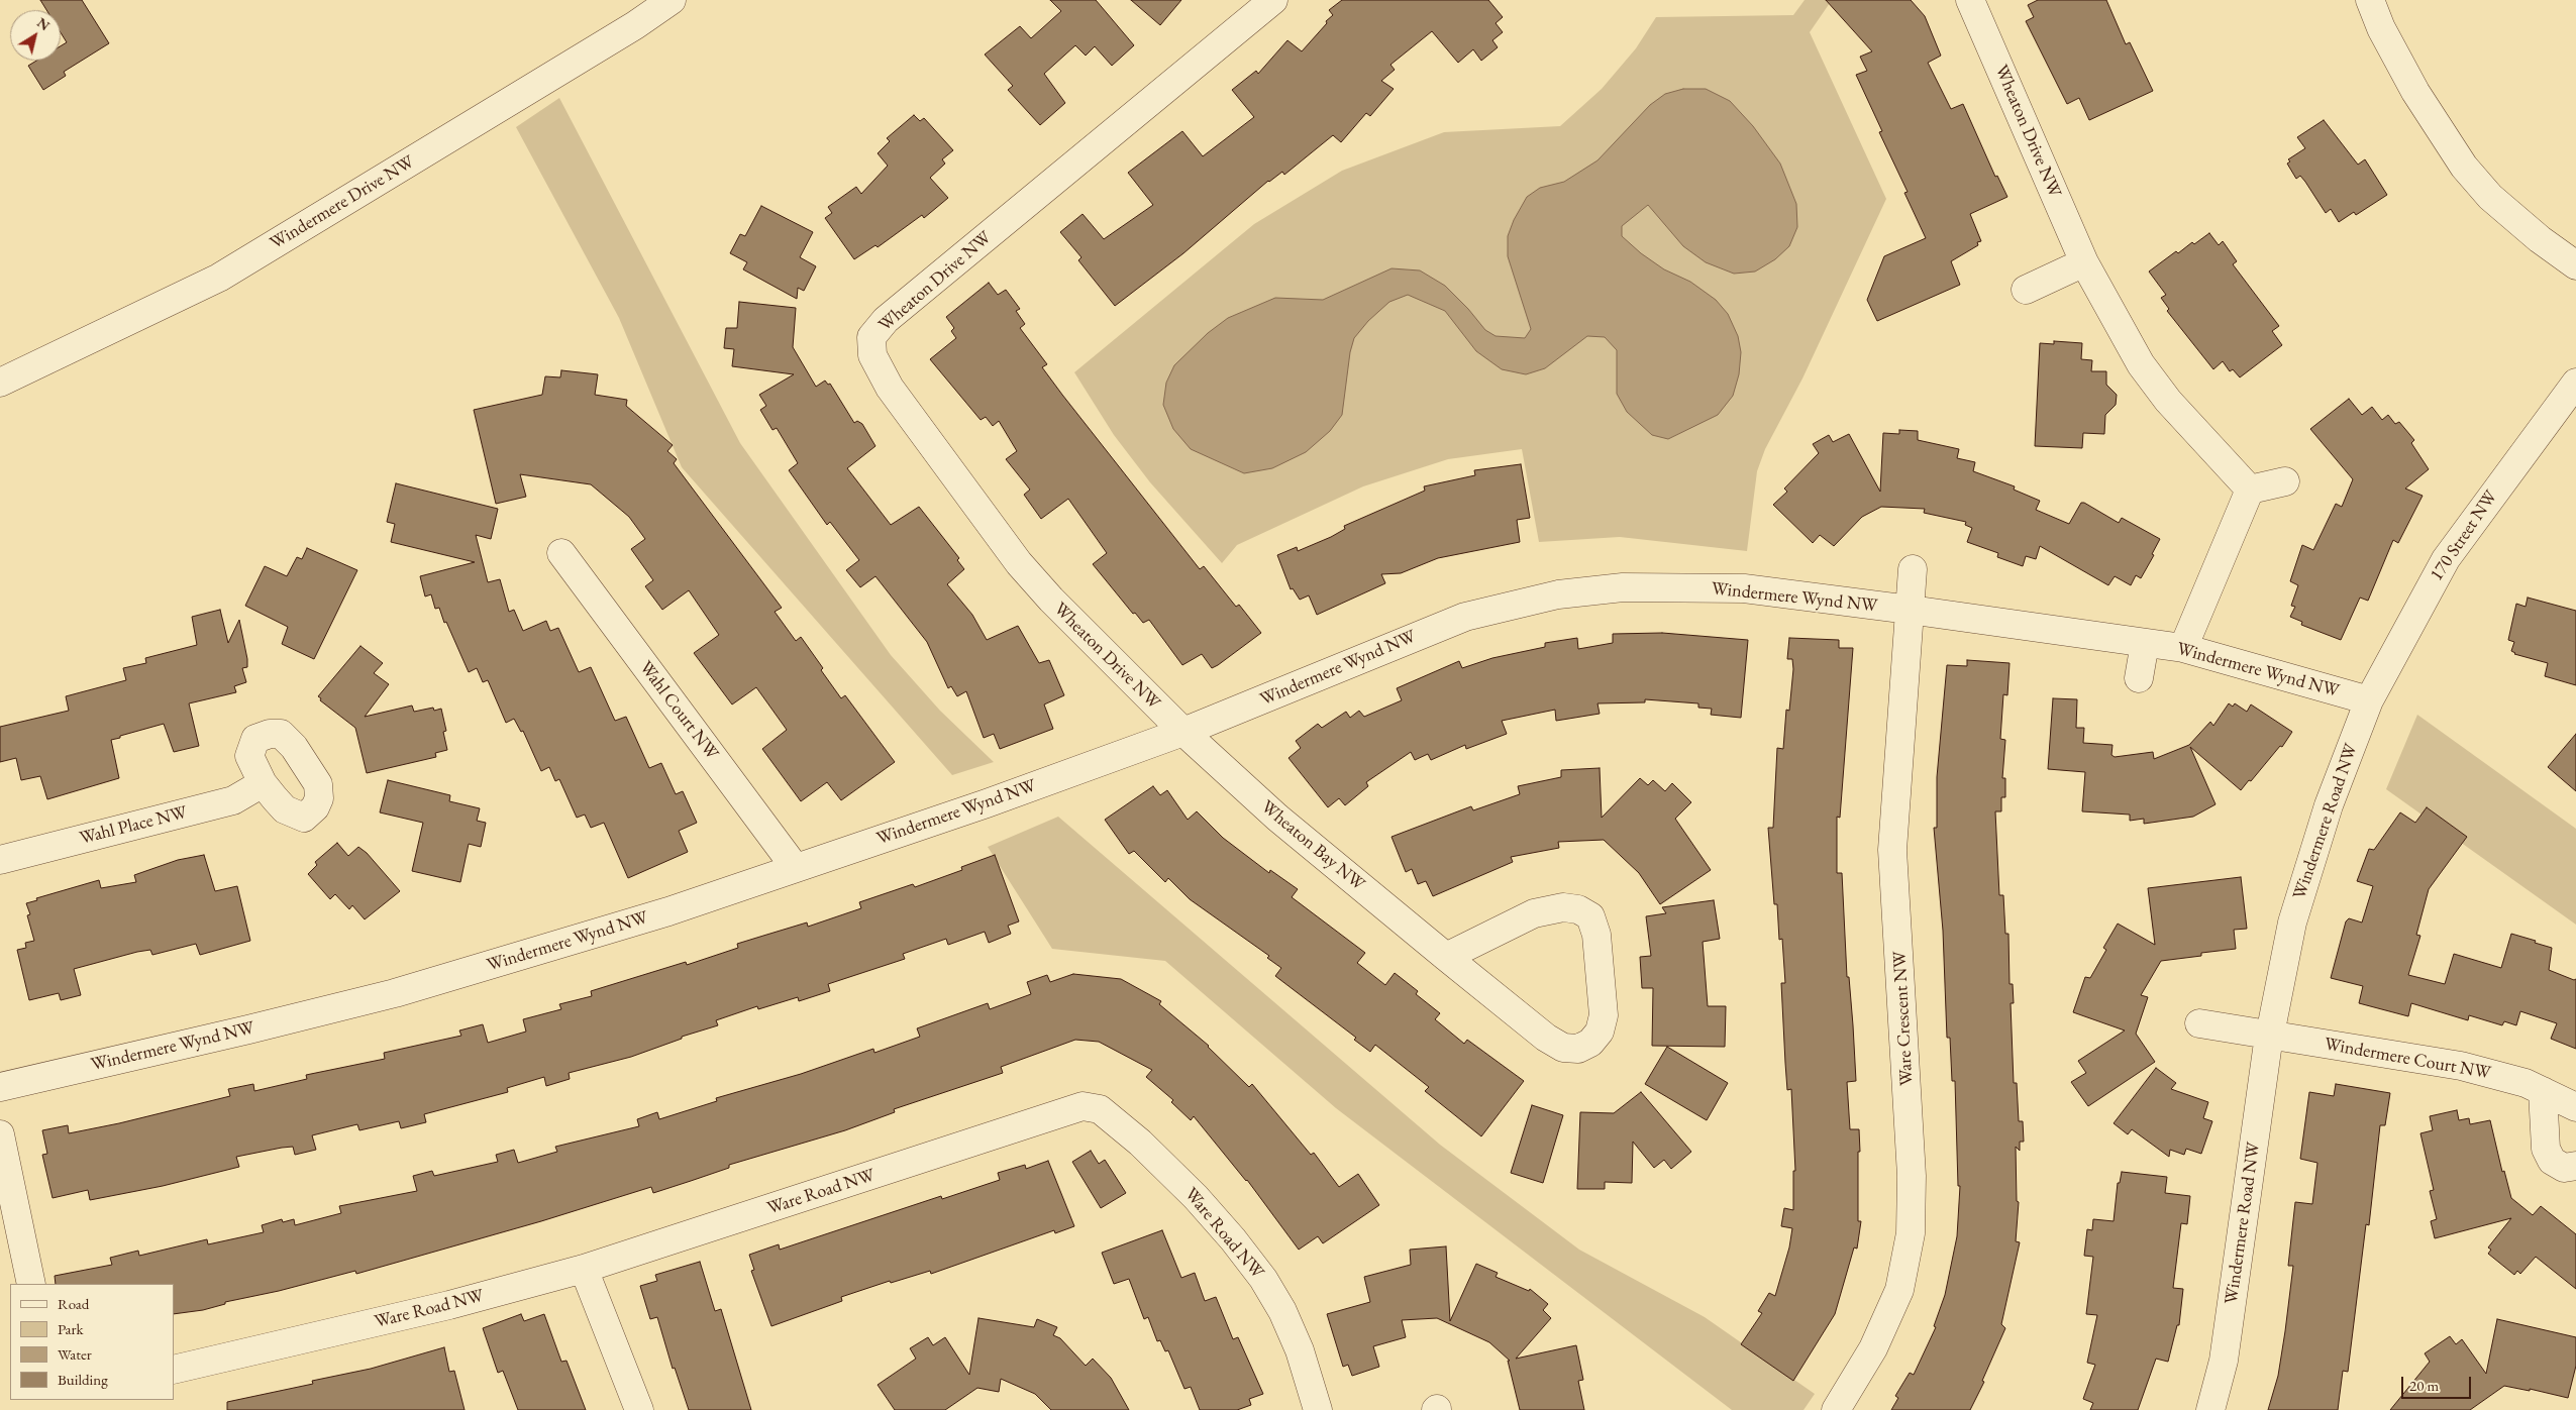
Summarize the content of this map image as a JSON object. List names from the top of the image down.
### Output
{
  "streets": {
    "street": [
      "Wheaton Drive NW",
      "Windermere Drive NW",
      "170 Street NW",
      "Windermere Wynd NW",
      "Wahl Court NW",
      "Windermere Road NW",
      "Wahl Place NW",
      "Wheaton Bay NW",
      "Ware Crescent NW",
      "Windermere Court NW",
      "Ware Road NW"
    ]
  },
  "crossings": [
    ["Wheaton Drive NW", "Windermere Wynd NW"],
    ["Wheaton Drive NW", "Wheaton Bay NW"],
    ["170 Street NW", "Windermere Wynd NW"],
    ["170 Street NW", "Windermere Road NW"],
    ["Windermere Wynd NW", "Wahl Court NW"],
    ["Windermere Wynd NW", "Windermere Road NW"],
    ["Windermere Wynd NW", "Wheaton Bay NW"],
    ["Windermere Wynd NW", "Ware Crescent NW"],
    ["Windermere Road NW", "Windermere Court NW"]
  ],
  "legend": [
    "Road",
    "Park",
    "Water",
    "Building"
  ],
  "scale_bar": "20 m",
  "north": "top right"
}
